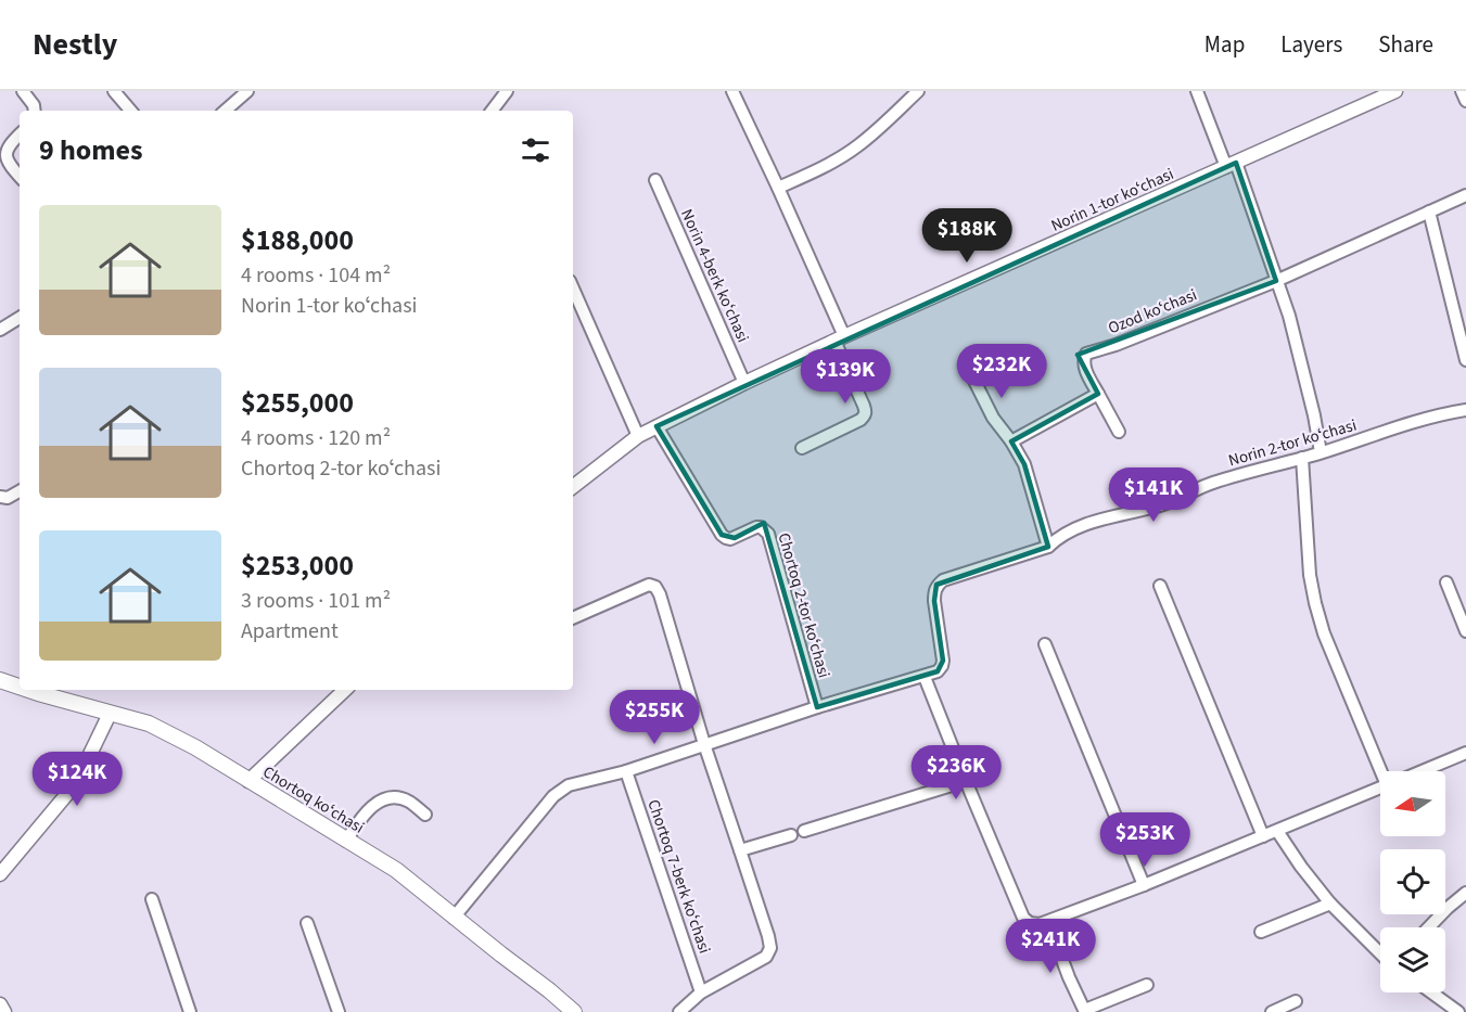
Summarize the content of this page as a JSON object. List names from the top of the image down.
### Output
{
  "streets": {
    "main road": ["Chortoq koʻchasi"],
    "street": [
      "Norin 1-tor koʻchasi",
      "Norin 4-berk koʻchasi",
      "Ozod koʻchasi",
      "Norin 2-tor koʻchasi",
      "Chortoq 2-tor koʻchasi",
      "Chortoq 7-berk koʻchasi"
    ]
  },
  "crossings": [
    ["Norin 1-tor koʻchasi", "Norin 4-berk koʻchasi"],
    ["Norin 1-tor koʻchasi", "Chortoq 2-tor koʻchasi"]
  ],
  "north": "left",
  "page": {
    "header": "Nestly",
    "nav": ["Map", "Layers", "Share"],
    "heading": "9 homes",
    "list": [
      {
        "name": "$188,000",
        "note": "4 rooms · 104 m² · Norin 1-tor koʻchasi"
      },
      {
        "name": "$255,000",
        "note": "4 rooms · 120 m² · Chortoq 2-tor koʻchasi"
      },
      {
        "name": "$253,000",
        "note": "3 rooms · 101 m² · Apartment"
      }
    ],
    "price": [
      "$188K",
      "$232K",
      "$139K",
      "$141K",
      "$255K",
      "$236K",
      "$124K",
      "$253K",
      "$241K"
    ]
  }
}
